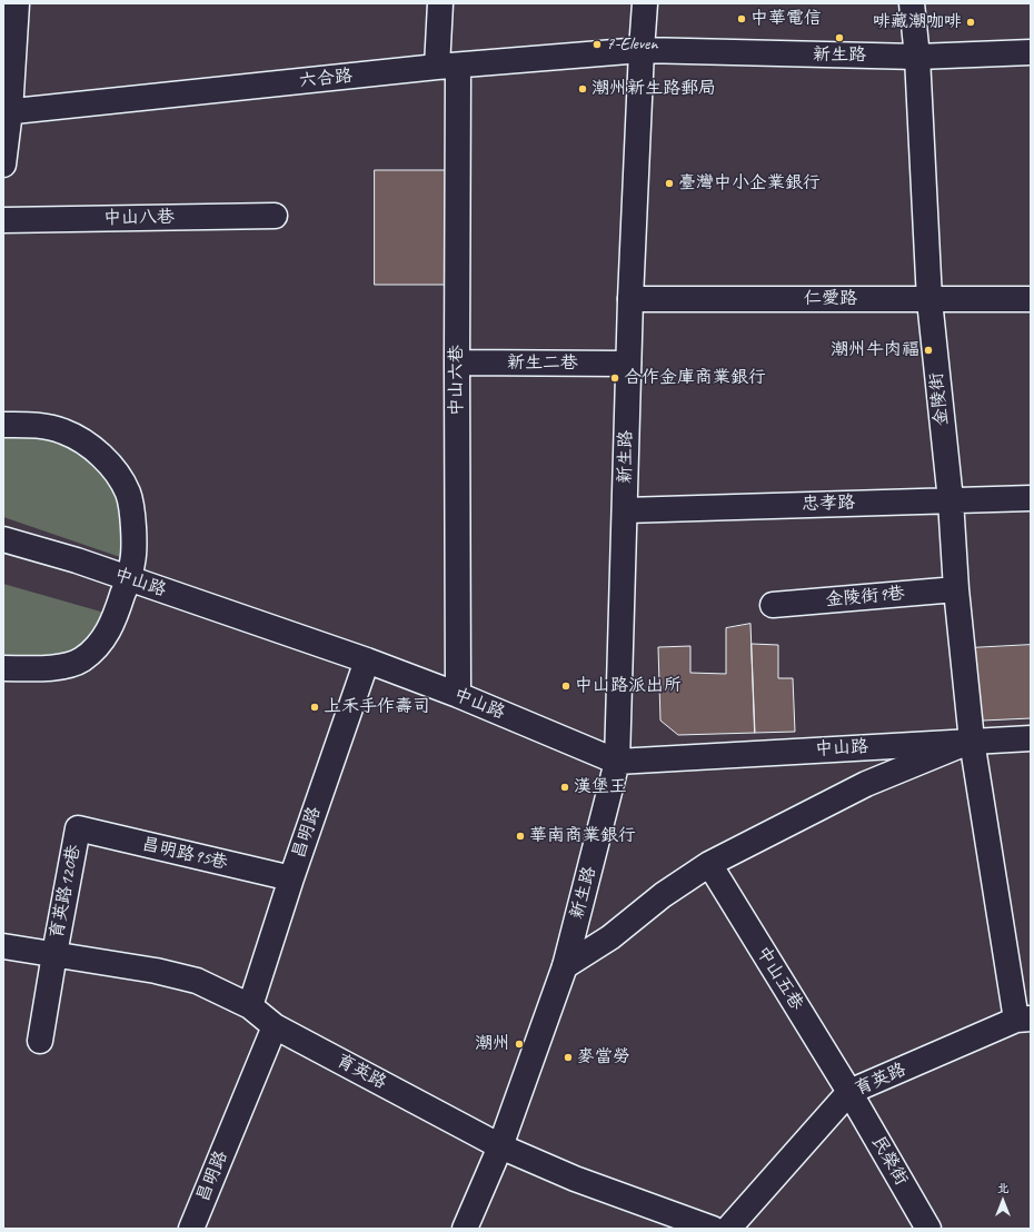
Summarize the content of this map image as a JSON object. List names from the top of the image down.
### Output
{
  "streets": {
    "street": [
      "六合路",
      "中山八巷",
      "仁愛路",
      "新生二巷",
      "中山六巷",
      "金陵街",
      "新生路",
      "忠孝路",
      "中山路",
      "金陵街9巷",
      "昌明路",
      "昌明路95巷",
      "育英路120巷",
      "中山五巷",
      "育英路",
      "民榮街"
    ]
  },
  "crossings": [
    ["六合路", "中山六巷"],
    ["六合路", "新生路"],
    ["仁愛路", "金陵街"],
    ["仁愛路", "新生路"],
    ["新生二巷", "中山六巷"],
    ["新生二巷", "新生路"],
    ["中山六巷", "中山路"],
    ["金陵街", "忠孝路"],
    ["金陵街", "中山路"],
    ["金陵街", "金陵街9巷"],
    ["金陵街", "育英路"],
    ["新生路", "忠孝路"],
    ["新生路", "中山路"],
    ["新生路", "育英路"],
    ["中山路", "昌明路"],
    ["中山路", "中山五巷"],
    ["昌明路", "昌明路95巷"],
    ["昌明路", "育英路"],
    ["昌明路95巷", "育英路120巷"],
    ["育英路120巷", "育英路"],
    ["中山五巷", "育英路"],
    ["中山五巷", "民榮街"],
    ["育英路", "民榮街"]
  ],
  "places": [
    "中華電信",
    "啡藏潮咖啡",
    "新生路",
    "7-Eleven",
    "潮州新生路郵局",
    "臺灣中小企業銀行",
    "潮州牛肉福",
    "合作金庫商業銀行",
    "中山路派出所",
    "上禾手作壽司",
    "漢堡王",
    "華南商業銀行",
    "潮州",
    "麥當勞"
  ],
  "north": "top"
}
